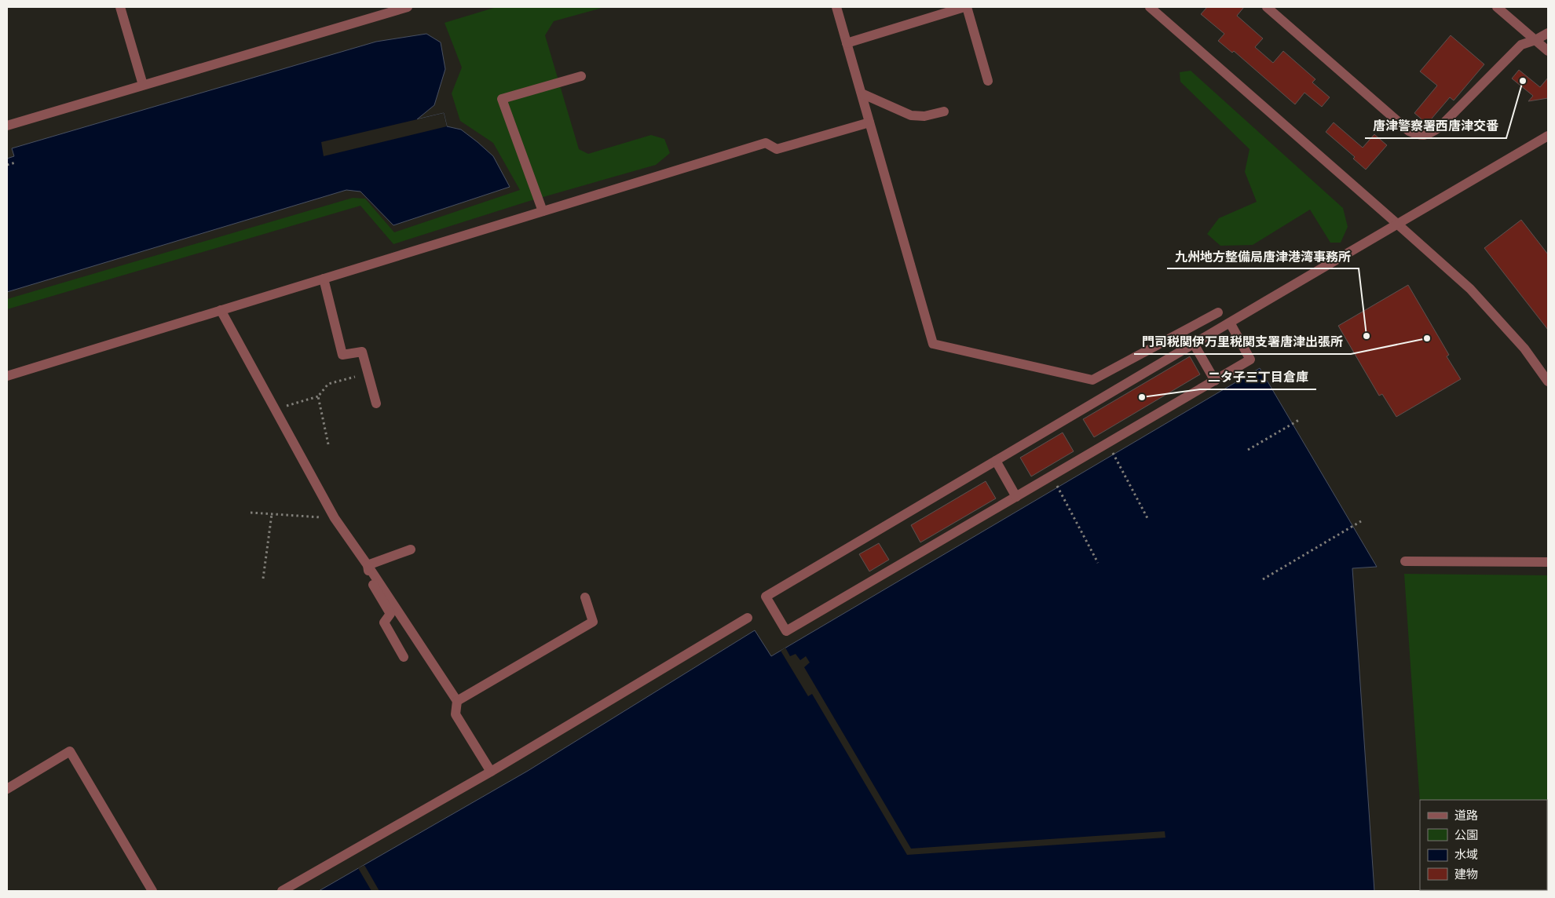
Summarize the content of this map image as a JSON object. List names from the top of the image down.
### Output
{
  "places": [
    "唐津警察署西唐津交番",
    "九州地方整備局唐津港湾事務所",
    "門司税関伊万里税関支署唐津出張所",
    "二タ子三丁目倉庫"
  ],
  "legend": [
    "道路",
    "公園",
    "水域",
    "建物"
  ]
}
